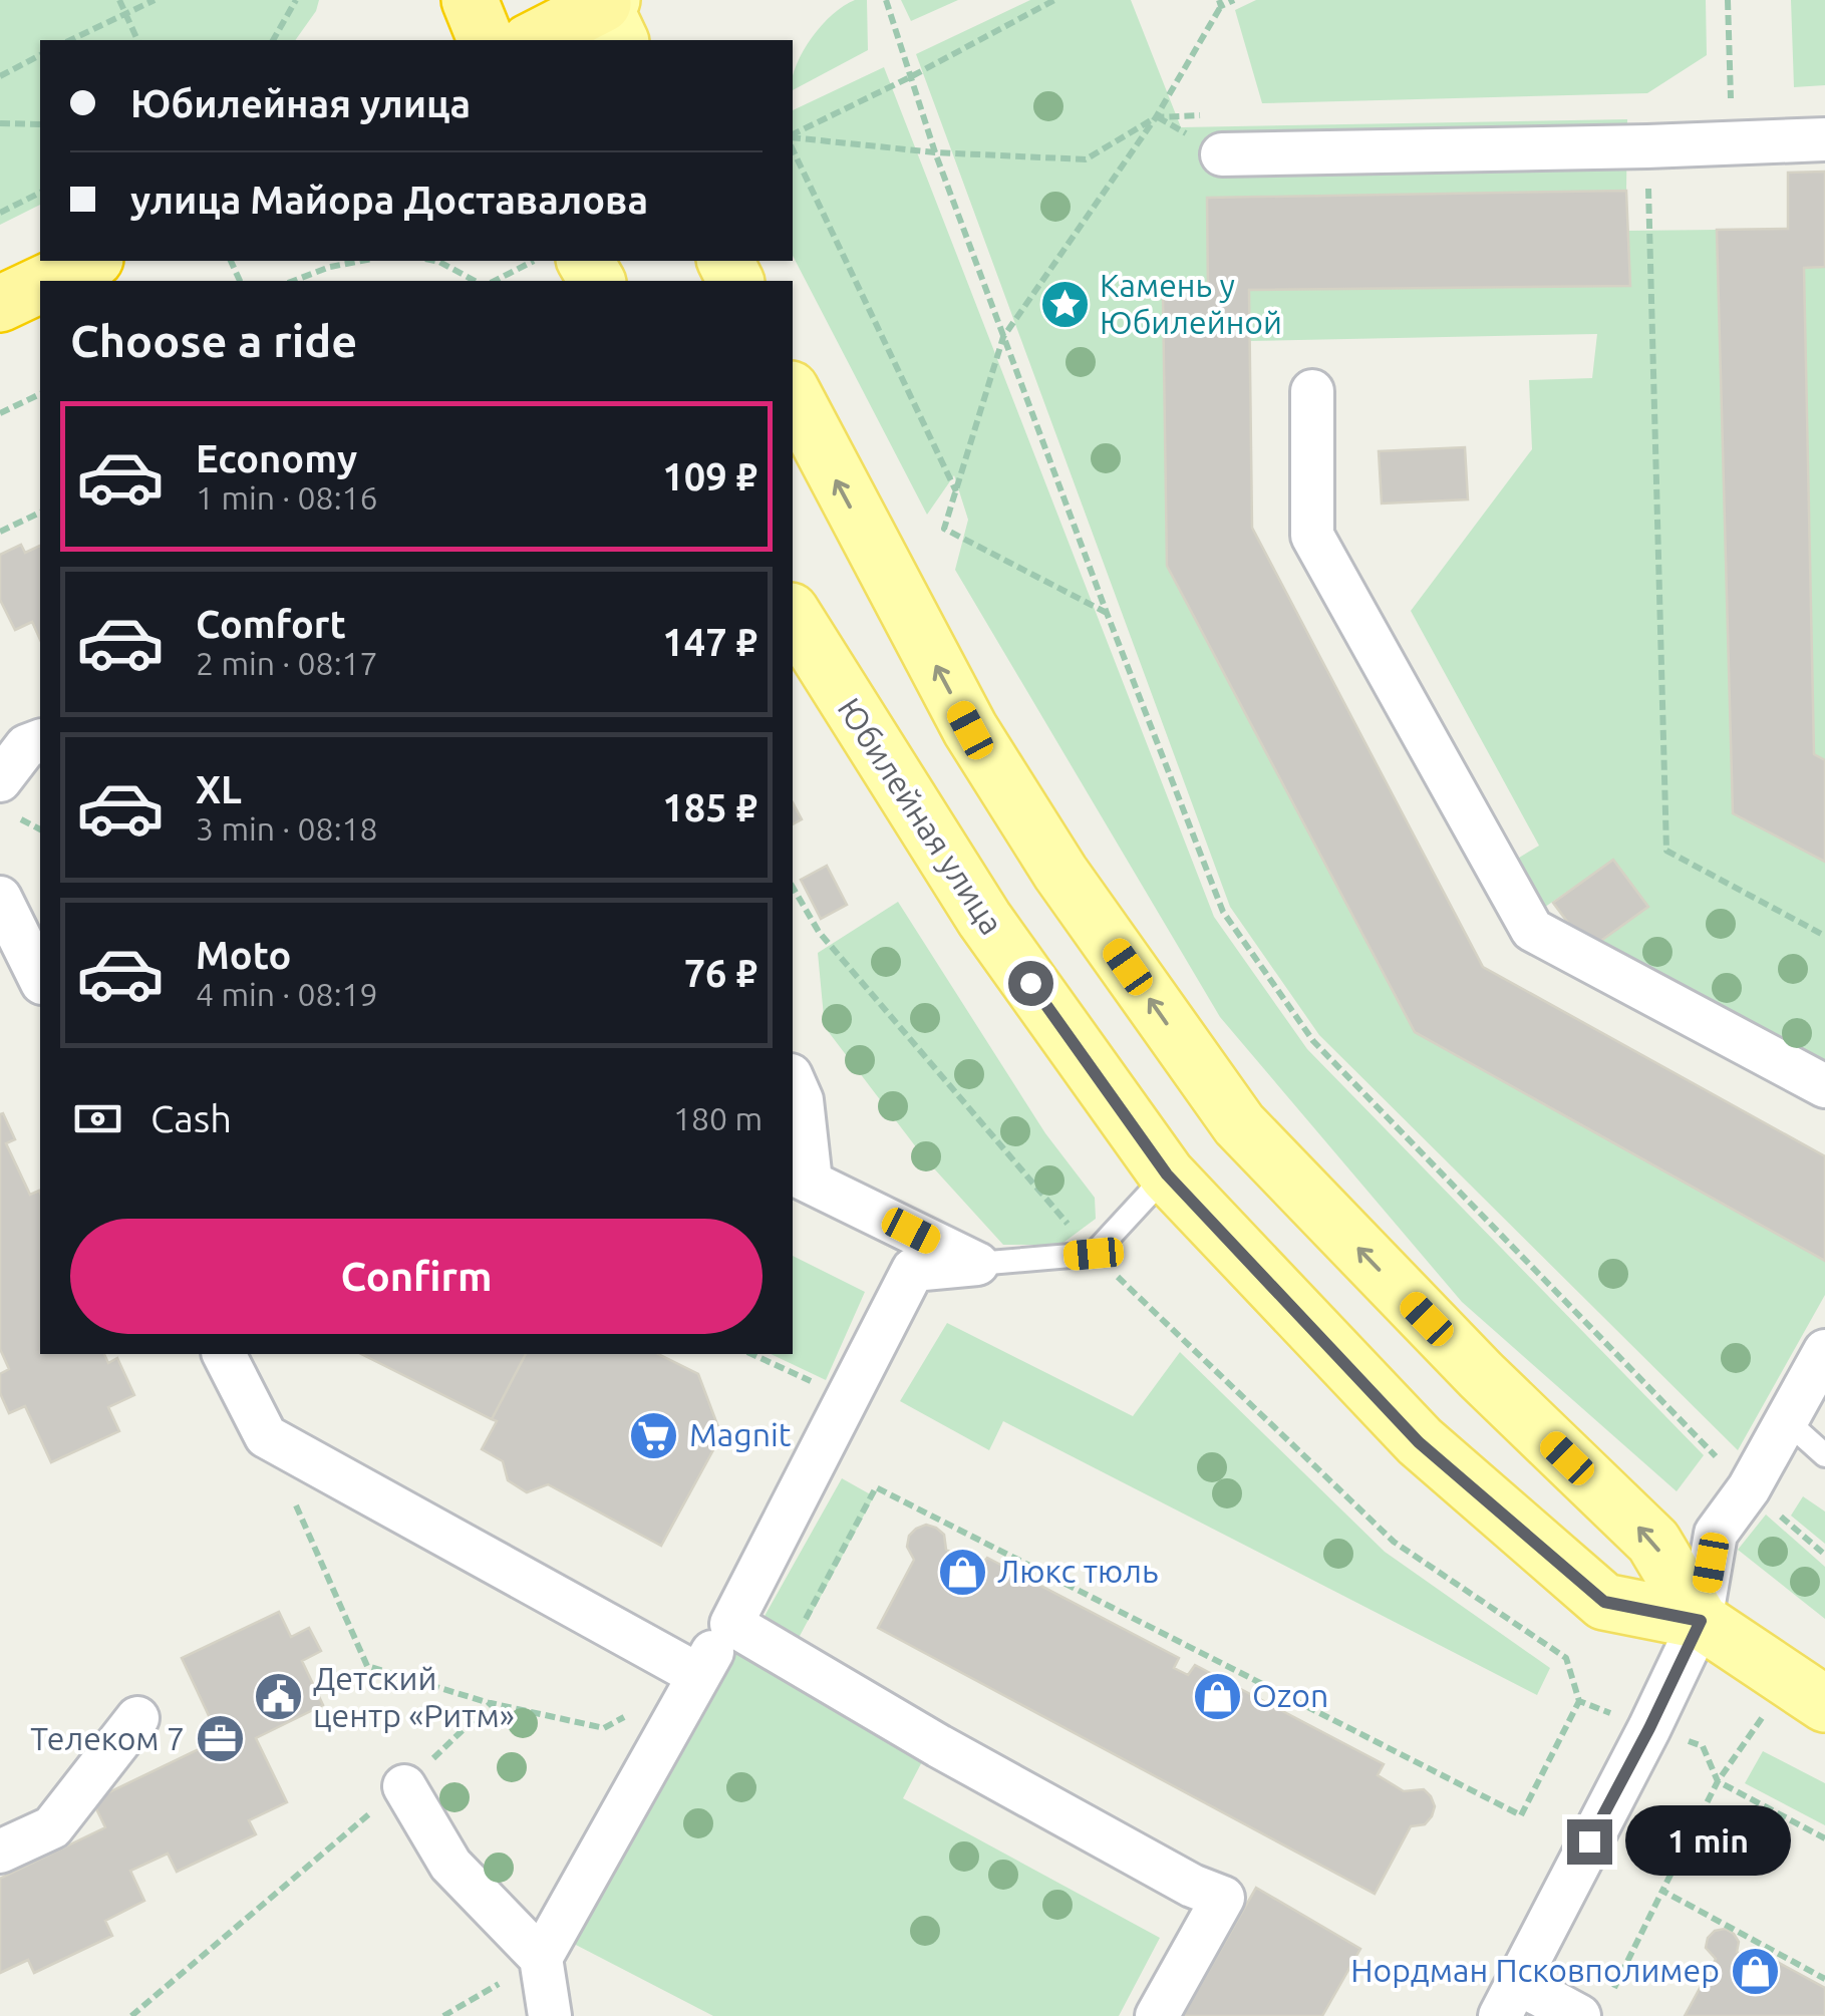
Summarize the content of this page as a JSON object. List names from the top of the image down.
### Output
{
  "streets": {
    "main road": ["Юбилейная улица"]
  },
  "places": {
    "place": ["Камень у Юбилейной"],
    "supermarket": ["Magnit"],
    "shop": ["Люкс тюль", "Ozon", "Нордман Псковполимер"],
    "public building": ["Детский центр «Ритм»"],
    "office": ["Телеком 7"]
  },
  "page": {
    "banner": ["Юбилейная улица", "улица Майора Доставалова"],
    "heading": "Choose a ride",
    "list": [
      {
        "name": "Economy",
        "note": "1 min · 08:16",
        "value": "109 ₽"
      },
      {
        "name": "Comfort",
        "note": "2 min · 08:17",
        "value": "147 ₽"
      },
      {
        "name": "XL",
        "note": "3 min · 08:18",
        "value": "185 ₽"
      },
      {
        "name": "Moto",
        "note": "4 min · 08:19",
        "value": "76 ₽"
      }
    ],
    "pay": ["Cash", "180 m"],
    "buttons": "Confirm",
    "bubble": "1 min"
  }
}
